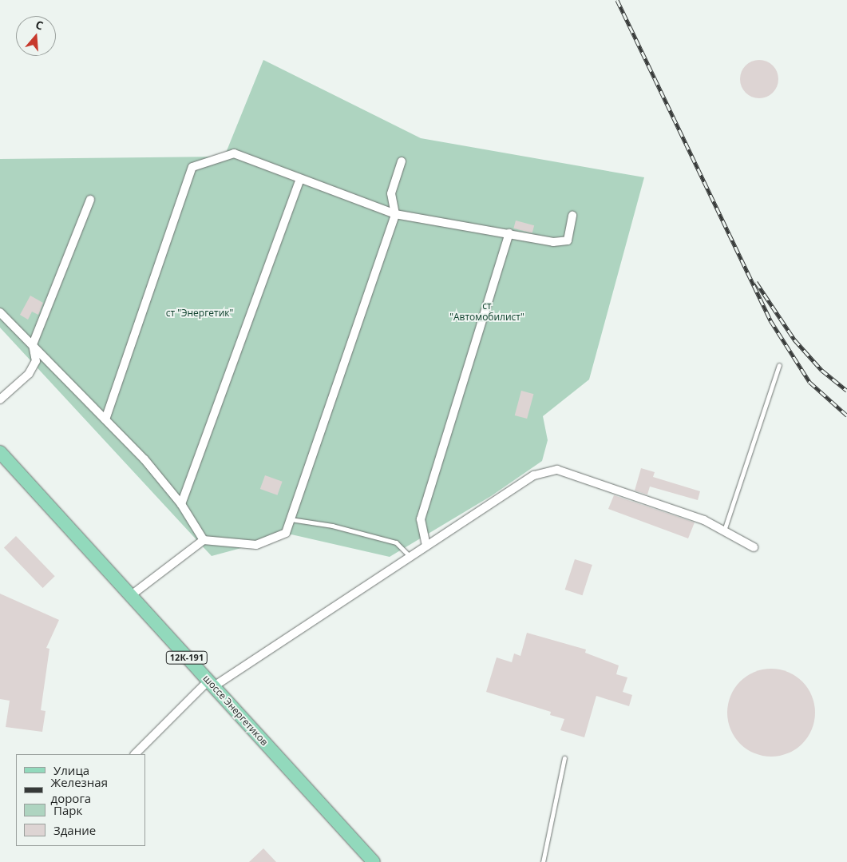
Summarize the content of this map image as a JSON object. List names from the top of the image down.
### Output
{
  "streets": {
    "main road": ["12К-191", "шоссе Энергетиков"]
  },
  "parks": ["ст \"Автомобилист\"", "ст \"Энергетик\""],
  "legend": [
    "Улица",
    "Железная дорога",
    "Парк",
    "Здание"
  ],
  "north": "top"
}
